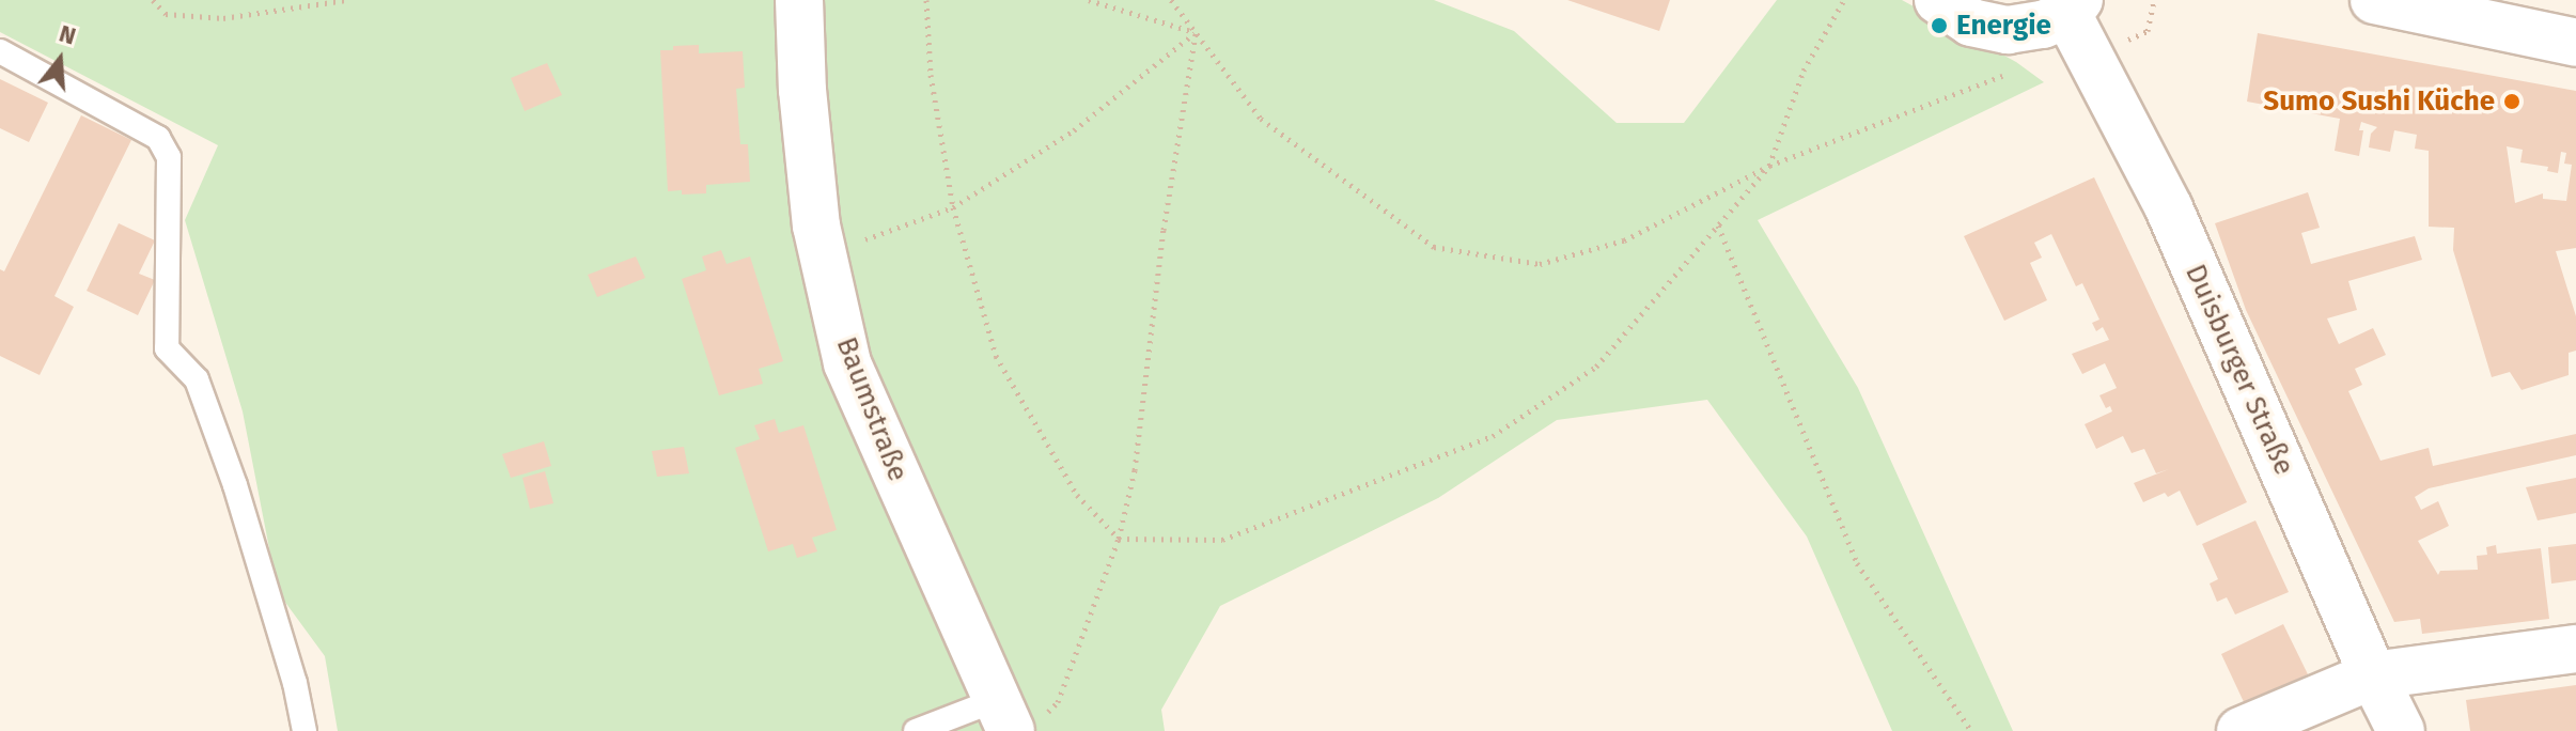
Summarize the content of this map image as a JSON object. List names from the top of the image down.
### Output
{
  "streets": {
    "street": ["Duisburger Straße", "Baumstraße"]
  },
  "places": ["Energie", "Sumo Sushi Küche"],
  "north": "top"
}
